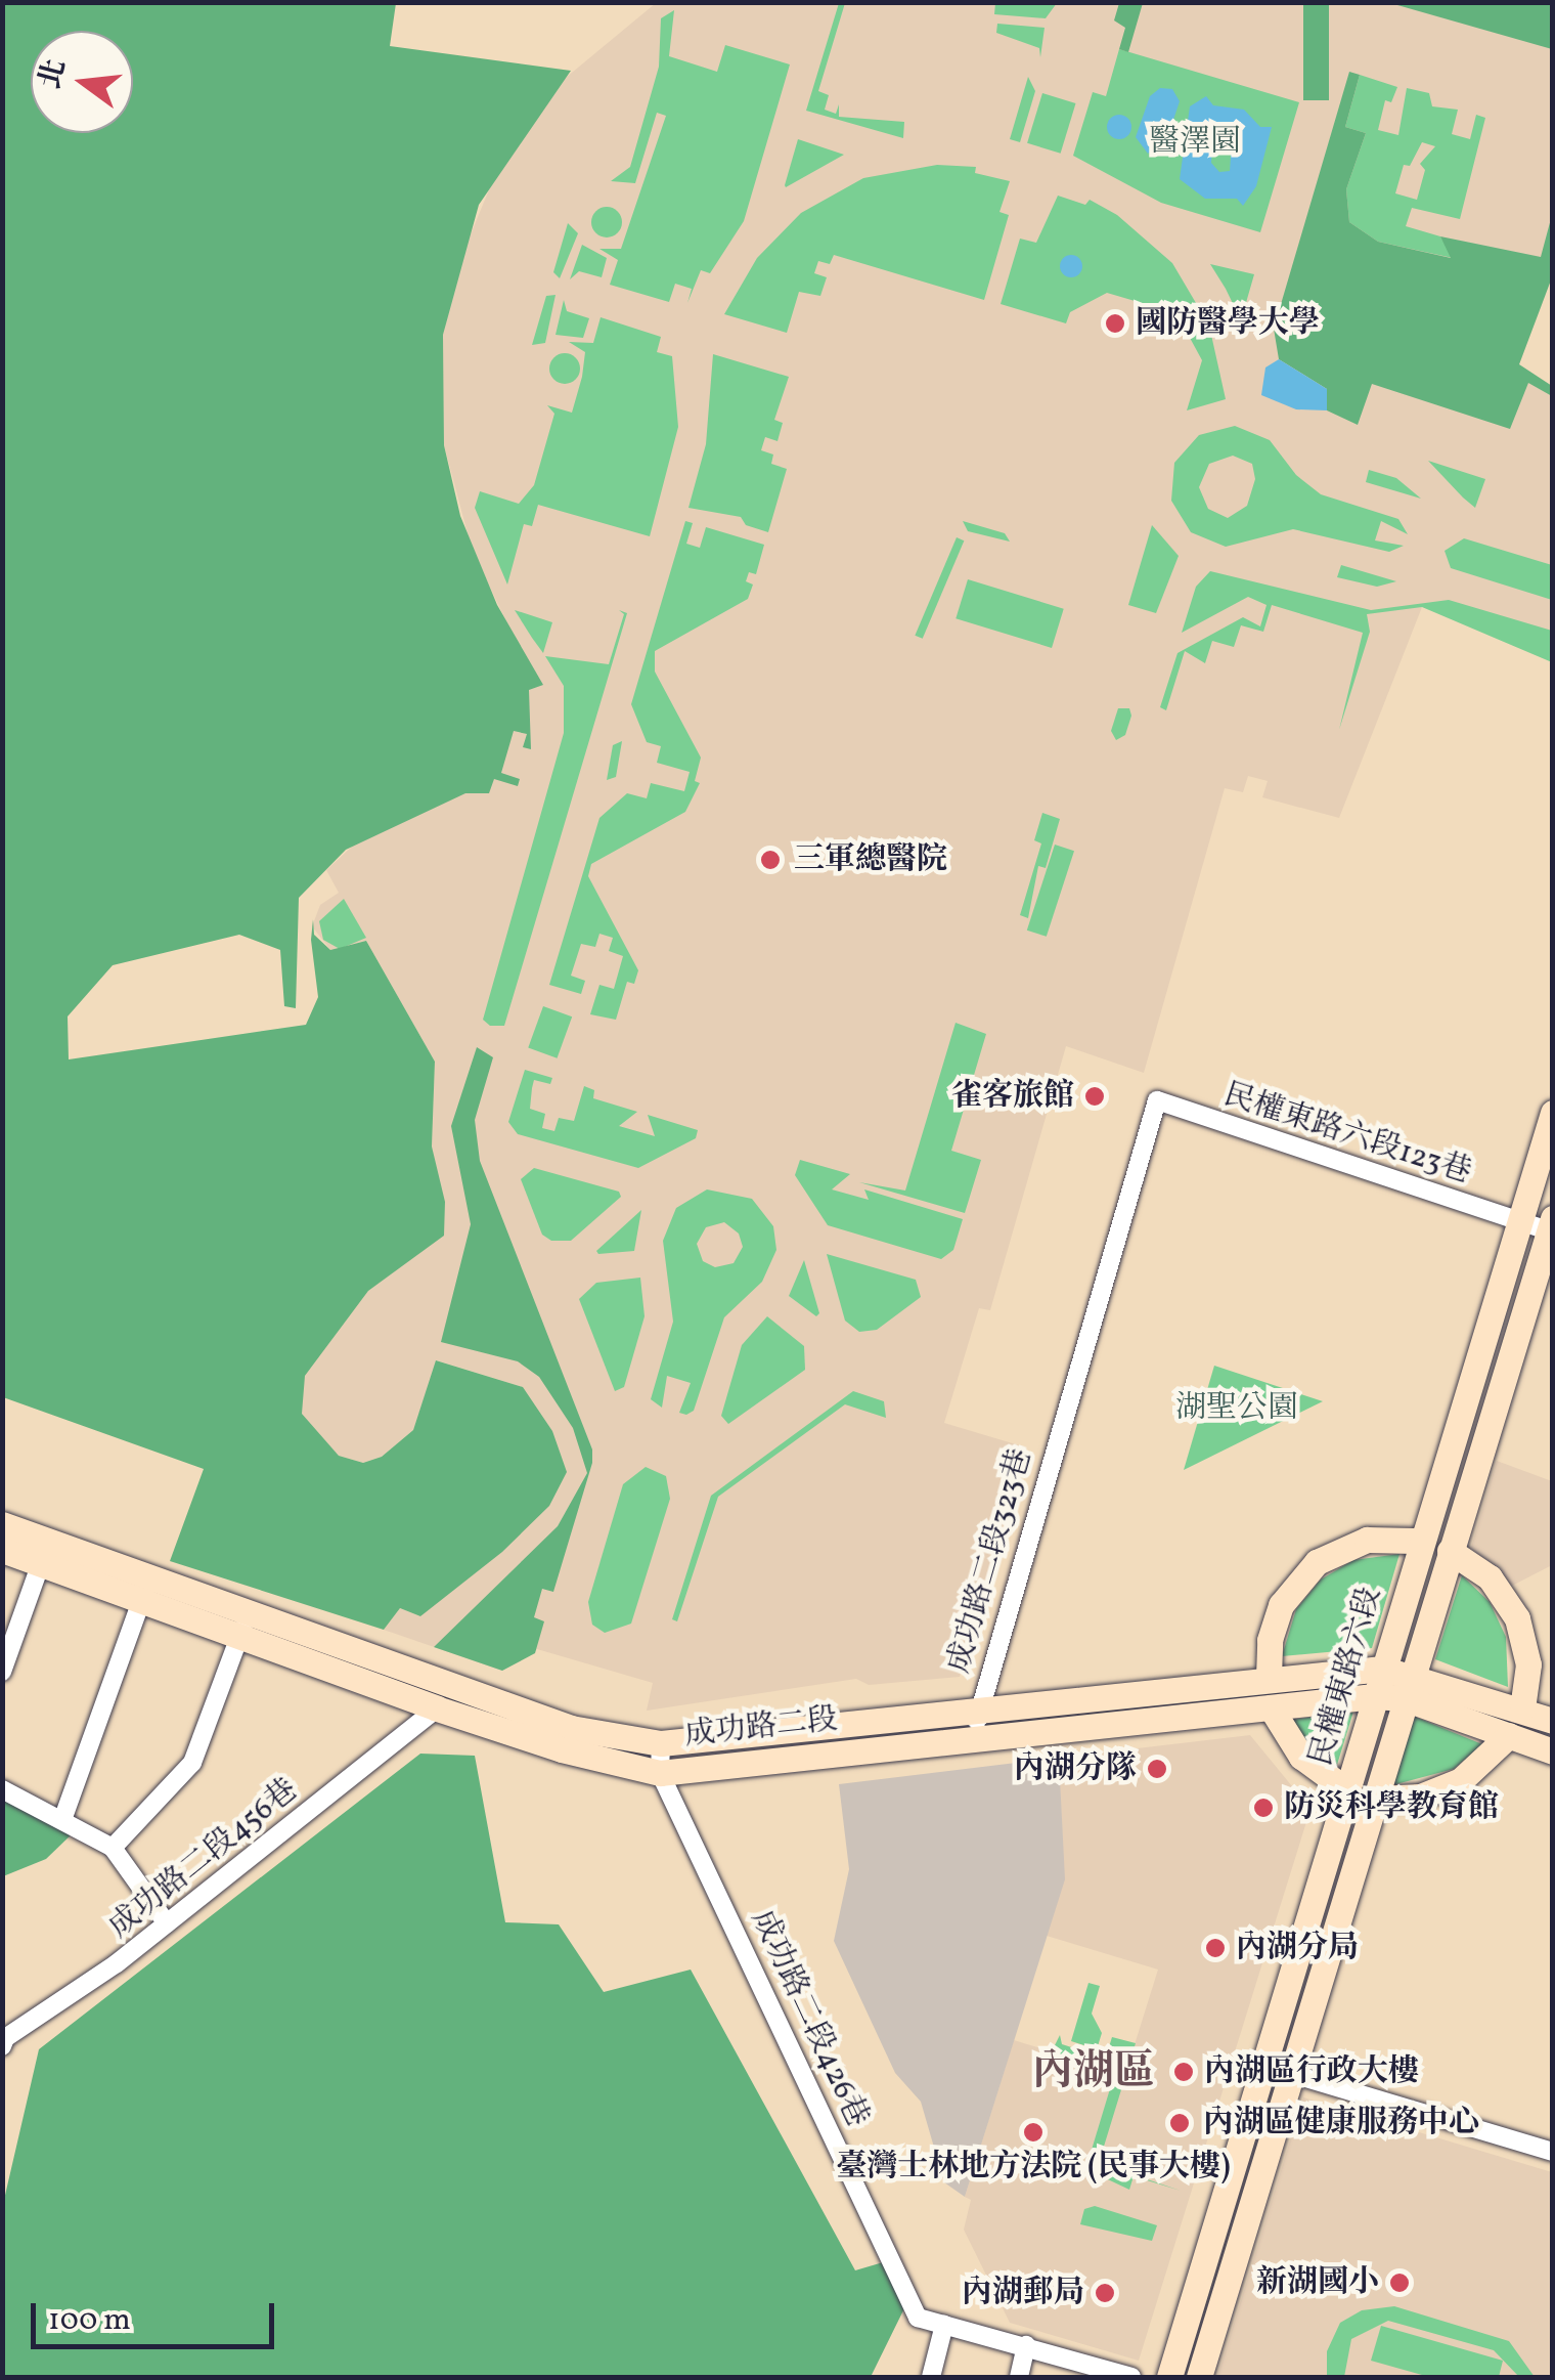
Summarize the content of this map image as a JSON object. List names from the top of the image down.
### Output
{
  "streets": {
    "main road": ["民權東路六段", "成功路二段"],
    "street": [
      "民權東路六段123巷",
      "成功路二段323巷",
      "成功路二段456巷",
      "成功路二段426巷"
    ]
  },
  "crossings": [
    ["民權東路六段123巷", "成功路二段323巷"],
    ["民權東路六段123巷", "民權東路六段"],
    ["成功路二段323巷", "成功路二段"],
    ["民權東路六段", "成功路二段"],
    ["成功路二段", "成功路二段456巷"],
    ["成功路二段", "成功路二段426巷"]
  ],
  "districts": ["內湖區"],
  "parks": ["醫澤園", "湖聖公園"],
  "places": [
    "國防醫學大學",
    "三軍總醫院",
    "雀客旅館",
    "內湖分隊",
    "防災科學教育館",
    "內湖分局",
    "內湖區行政大樓",
    "內湖區健康服務中心",
    "臺灣士林地方法院 (民事大樓)",
    "新湖國小",
    "內湖郵局"
  ],
  "scale_bar": "100 m",
  "north": "left"
}
